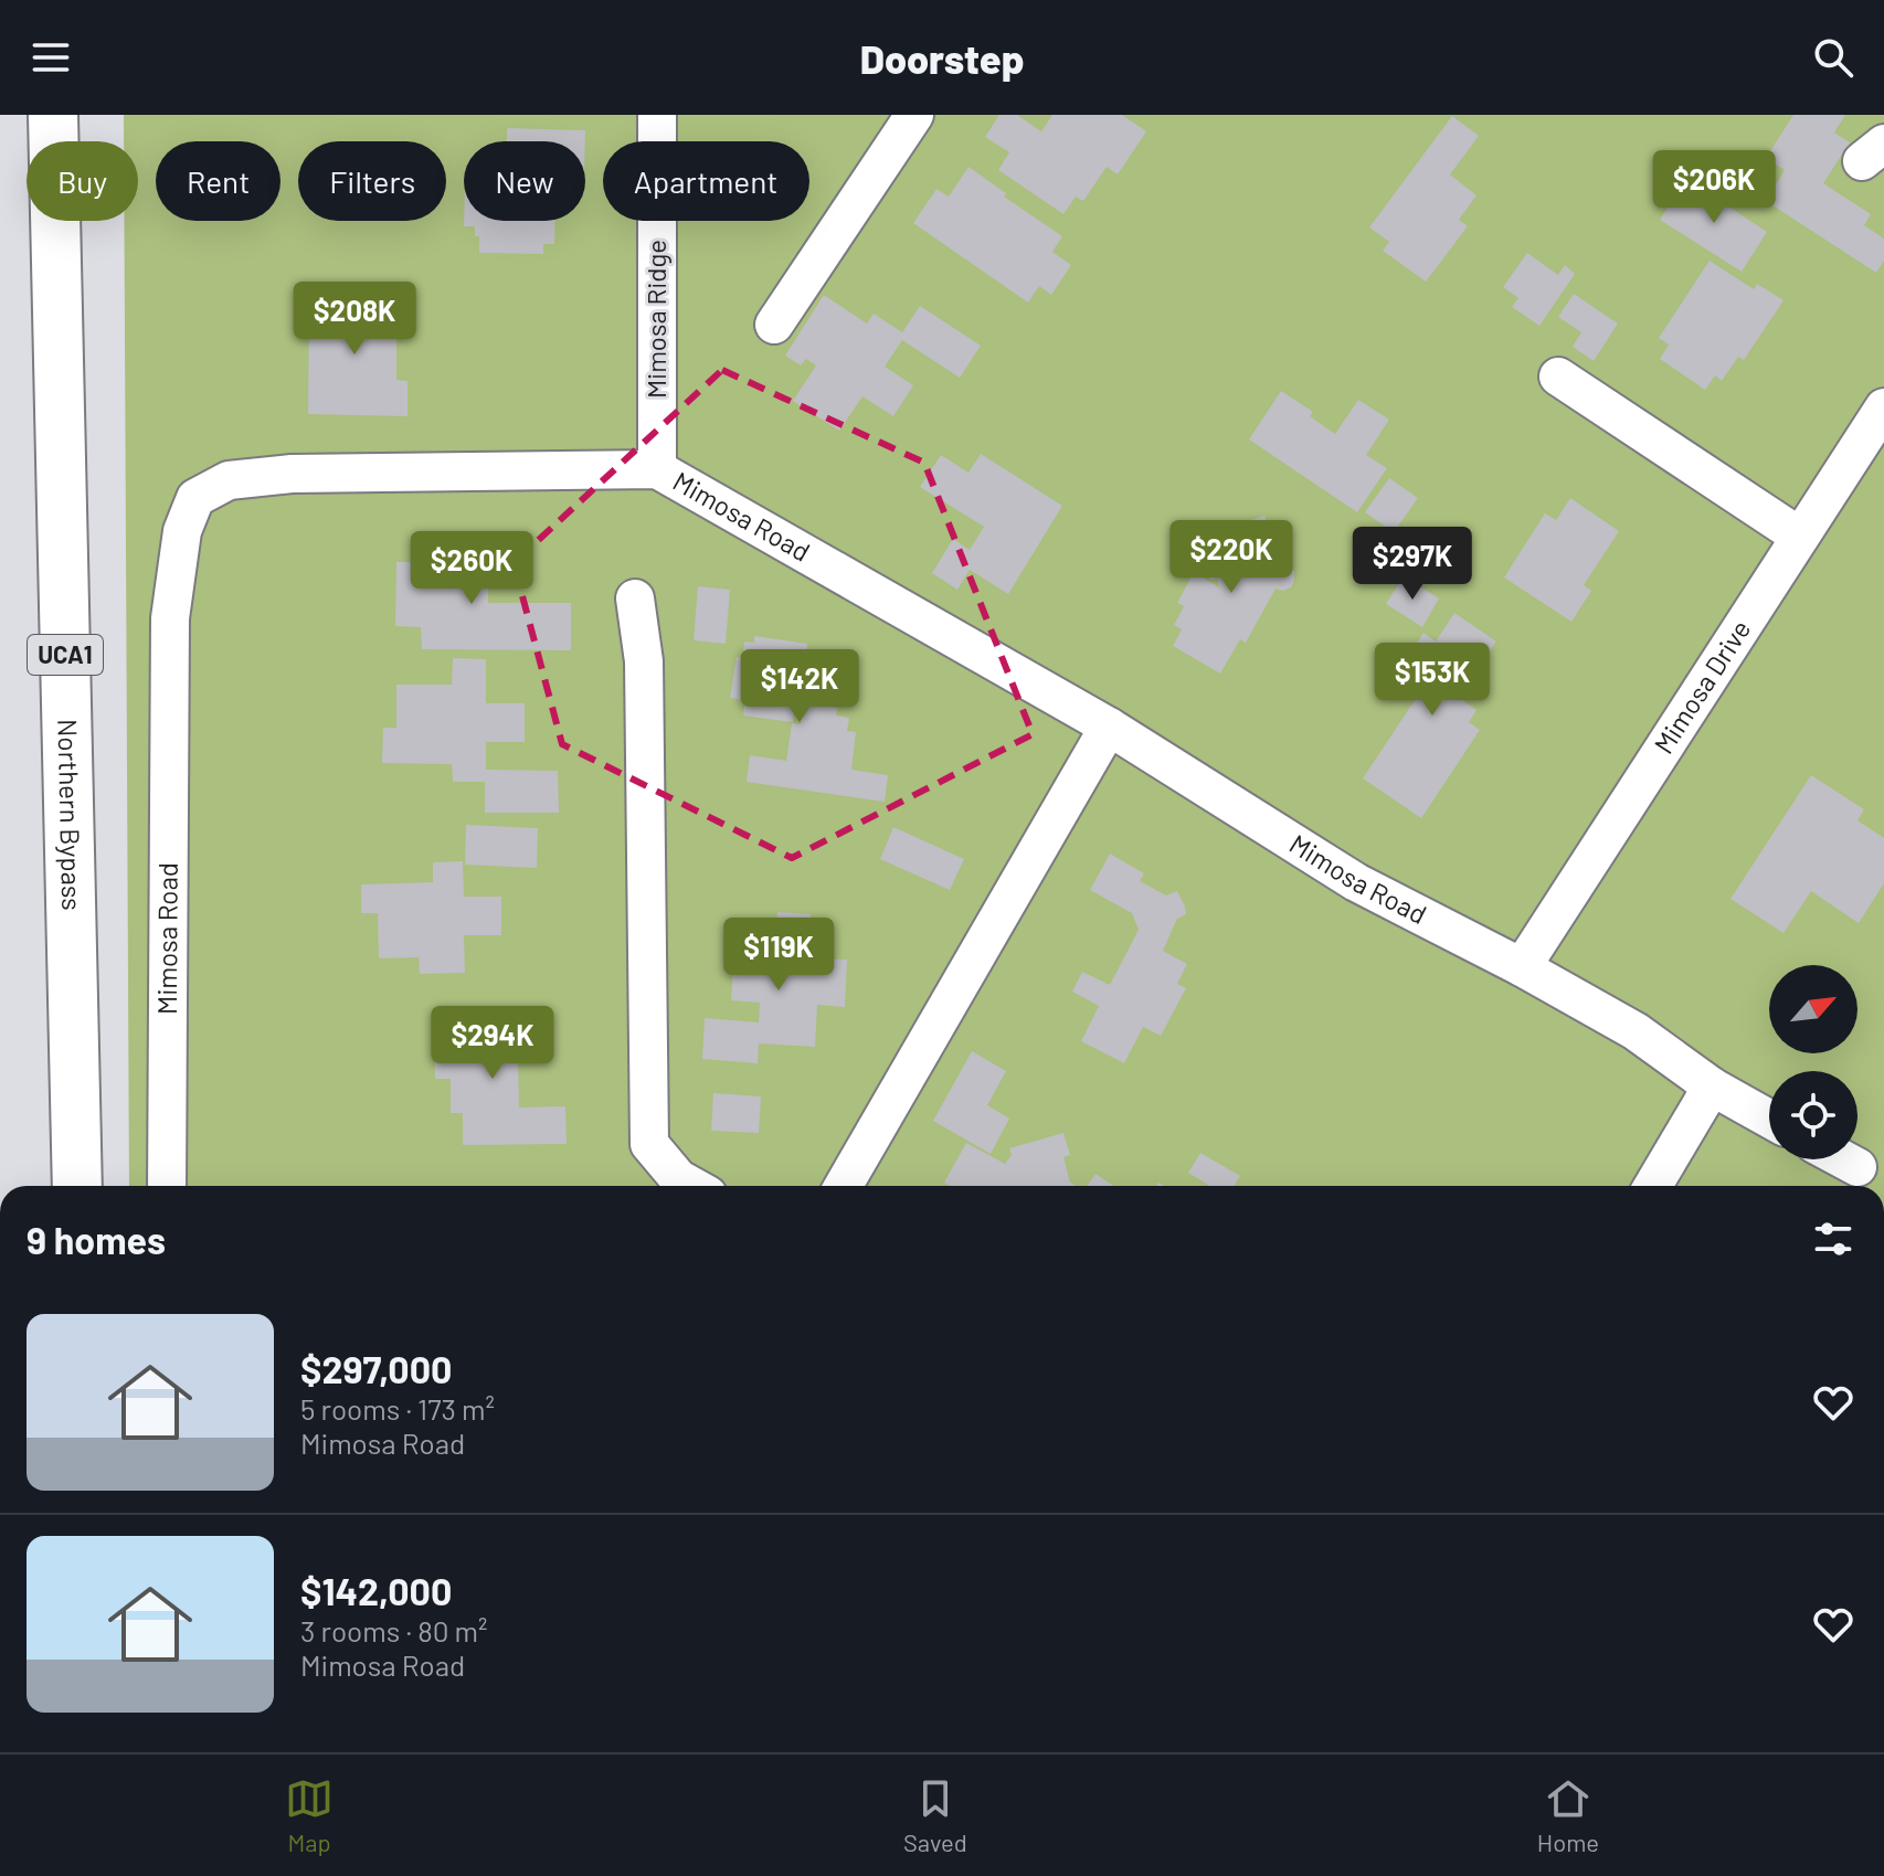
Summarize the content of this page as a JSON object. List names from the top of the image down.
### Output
{
  "streets": {
    "main road": ["UCA1", "Northern Bypass"],
    "street": ["Mimosa Ridge", "Mimosa Road", "Mimosa Drive"]
  },
  "crossings": [
    ["Mimosa Ridge", "Mimosa Road"],
    ["Mimosa Road", "Mimosa Drive"]
  ],
  "north": "top right",
  "page": {
    "header": "Doorstep",
    "chip": [
      "Buy",
      "Rent",
      "Filters",
      "New",
      "Apartment"
    ],
    "price": [
      "$206K",
      "$208K",
      "$220K",
      "$297K",
      "$260K",
      "$153K",
      "$142K",
      "$119K",
      "$294K"
    ],
    "heading": "9 homes",
    "list": [
      {
        "name": "$297,000",
        "note": "5 rooms · 173 m² · Mimosa Road"
      },
      {
        "name": "$142,000",
        "note": "3 rooms · 80 m² · Mimosa Road"
      }
    ],
    "tabs": ["Map", "Saved", "Home"]
  }
}
